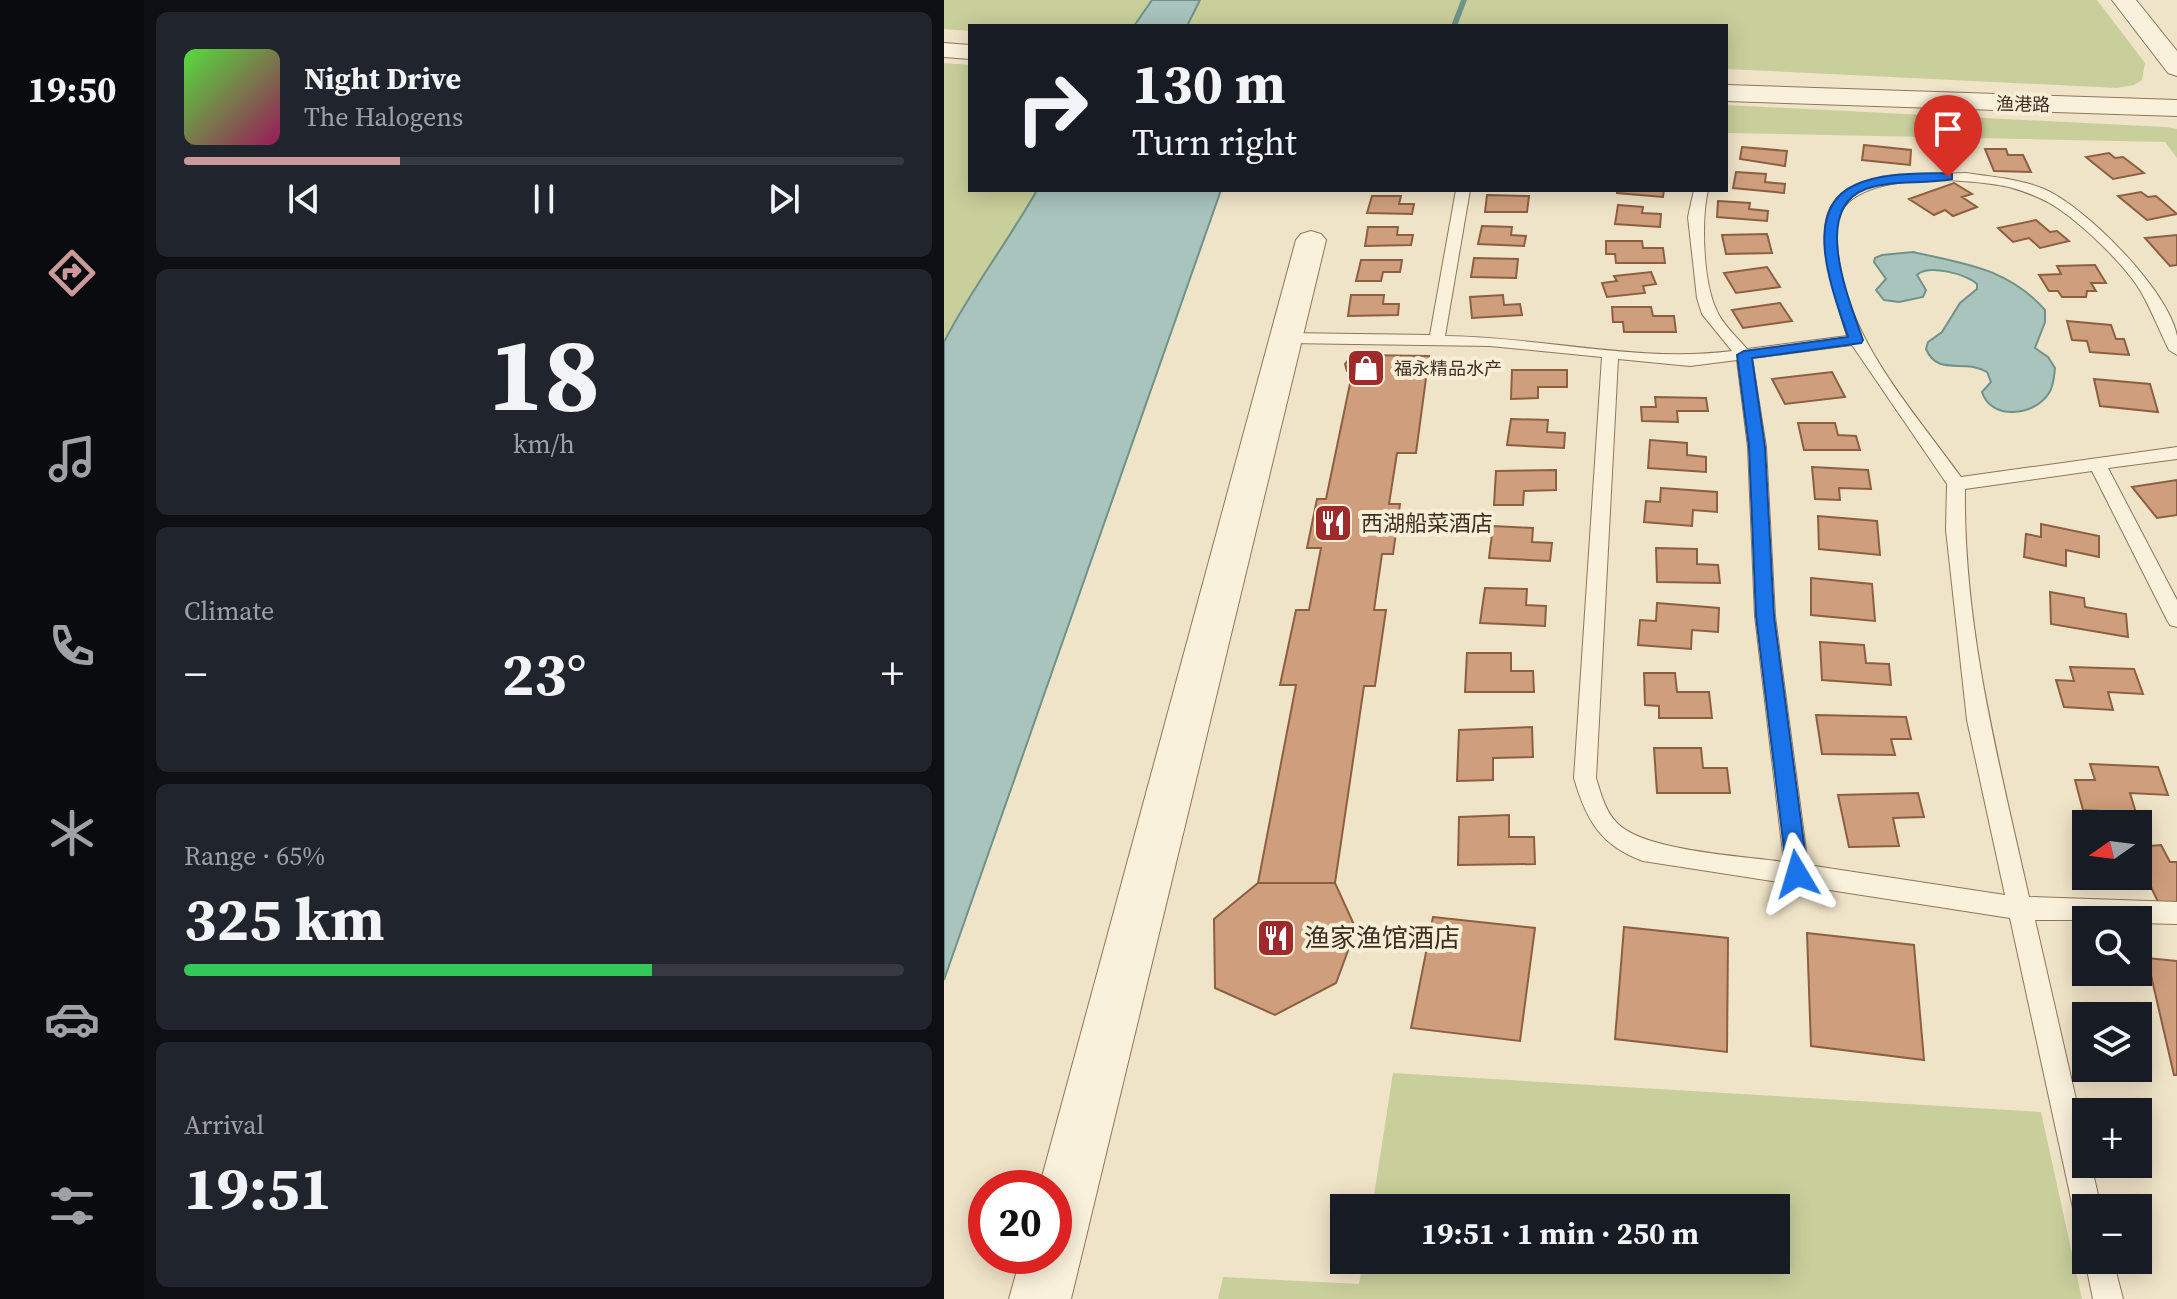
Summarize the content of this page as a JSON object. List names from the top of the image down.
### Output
{
  "streets": {
    "street": ["渔港路"]
  },
  "places": {
    "shop": ["福永精品水产"],
    "restaurant": ["西湖船菜酒店", "渔家渔馆酒店"]
  },
  "north": "left",
  "page": {
    "tabs": "19:50",
    "turn": ["130 m", "Turn right"],
    "song": ["Night Drive", "The Halogens"],
    "tile": [
      ["18", "km/h"],
      "Climate",
      ["Range · 65%", "325 km"],
      ["Arrival", "19:51"]
    ],
    "heat": ["−", "23°", "+"],
    "map_buttons": ["+", "−"],
    "limit": "20",
    "trip": "19:51 · 1 min · 250 m"
  }
}
